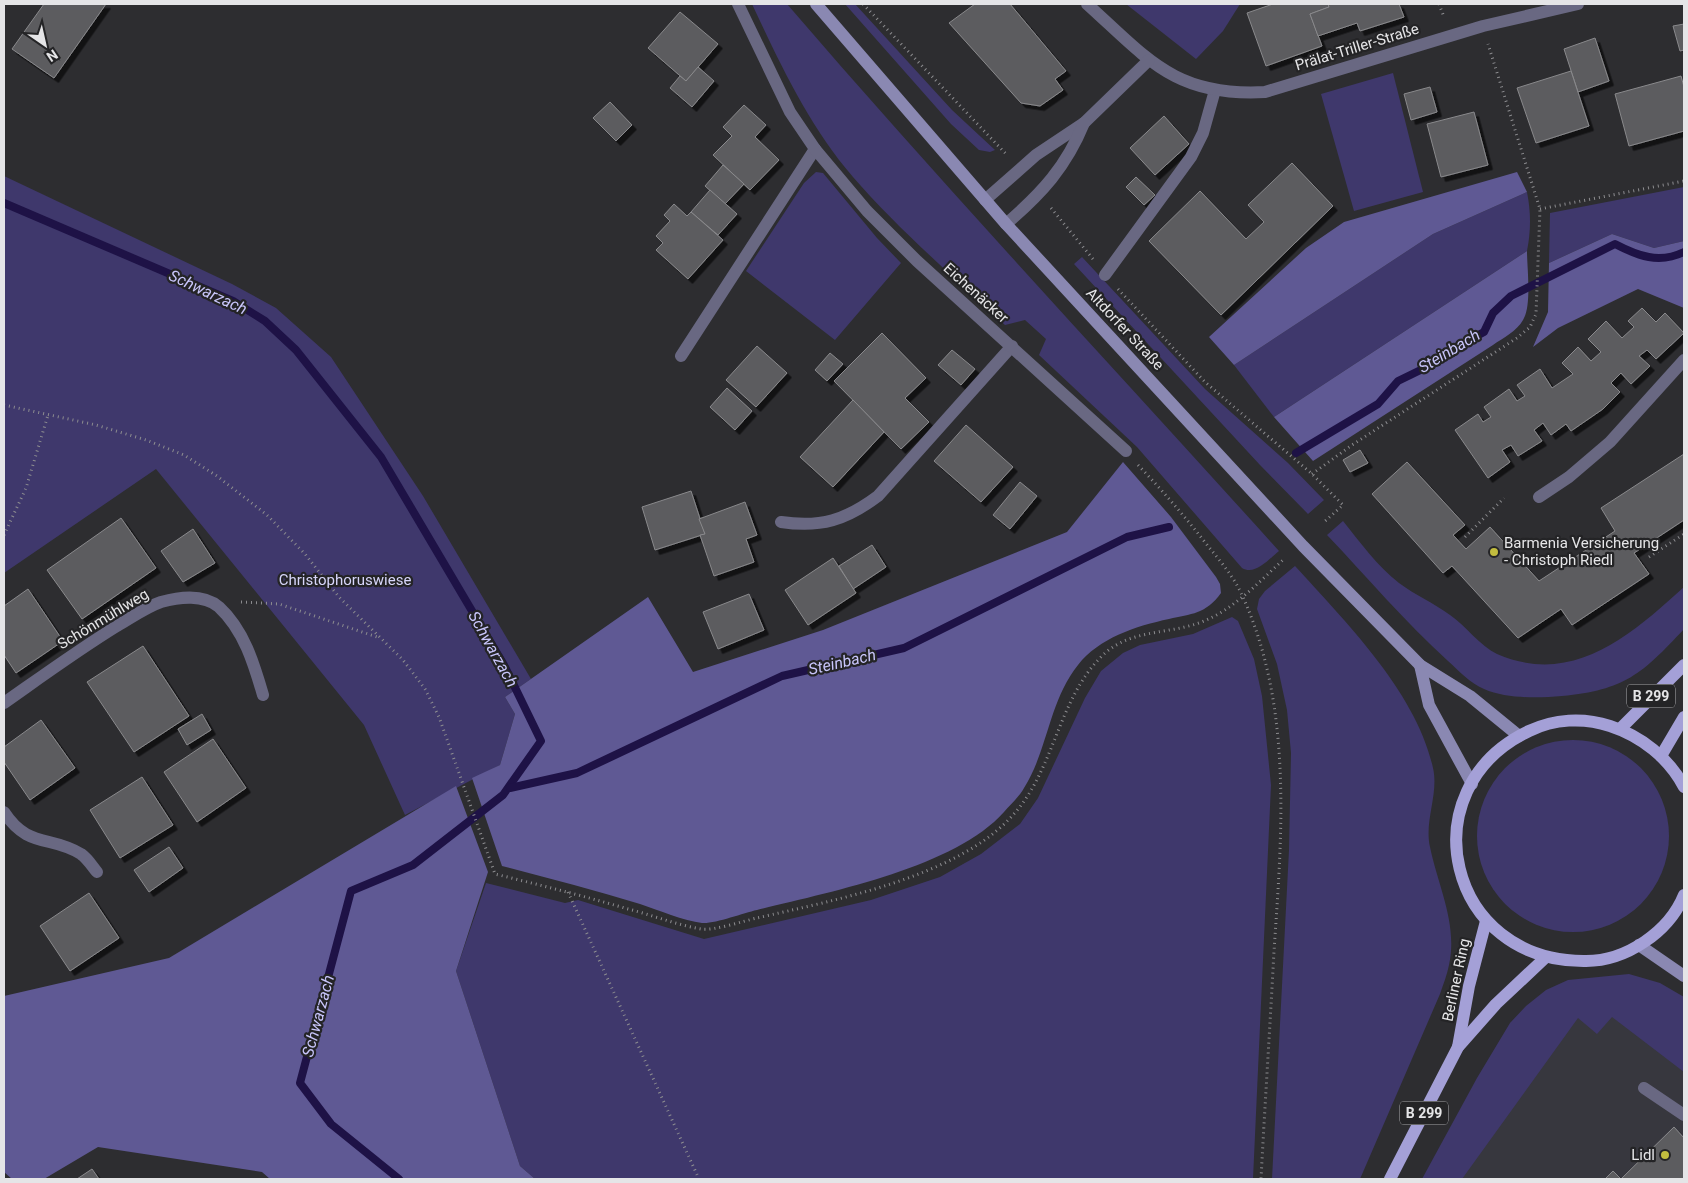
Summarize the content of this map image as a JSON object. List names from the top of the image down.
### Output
{
  "streets": {
    "main road": ["Altdorfer Straße", "B 299", "Berliner Ring"],
    "street": ["Prälat-Triller-Straße", "Eichenäcker", "Schönmühlweg"]
  },
  "water": ["Schwarzach", "Steinbach"],
  "parks": ["Christophoruswiese"],
  "places": ["Barmenia Versicherung - Christoph Riedl", "Lidl"],
  "north": "bottom right"
}
